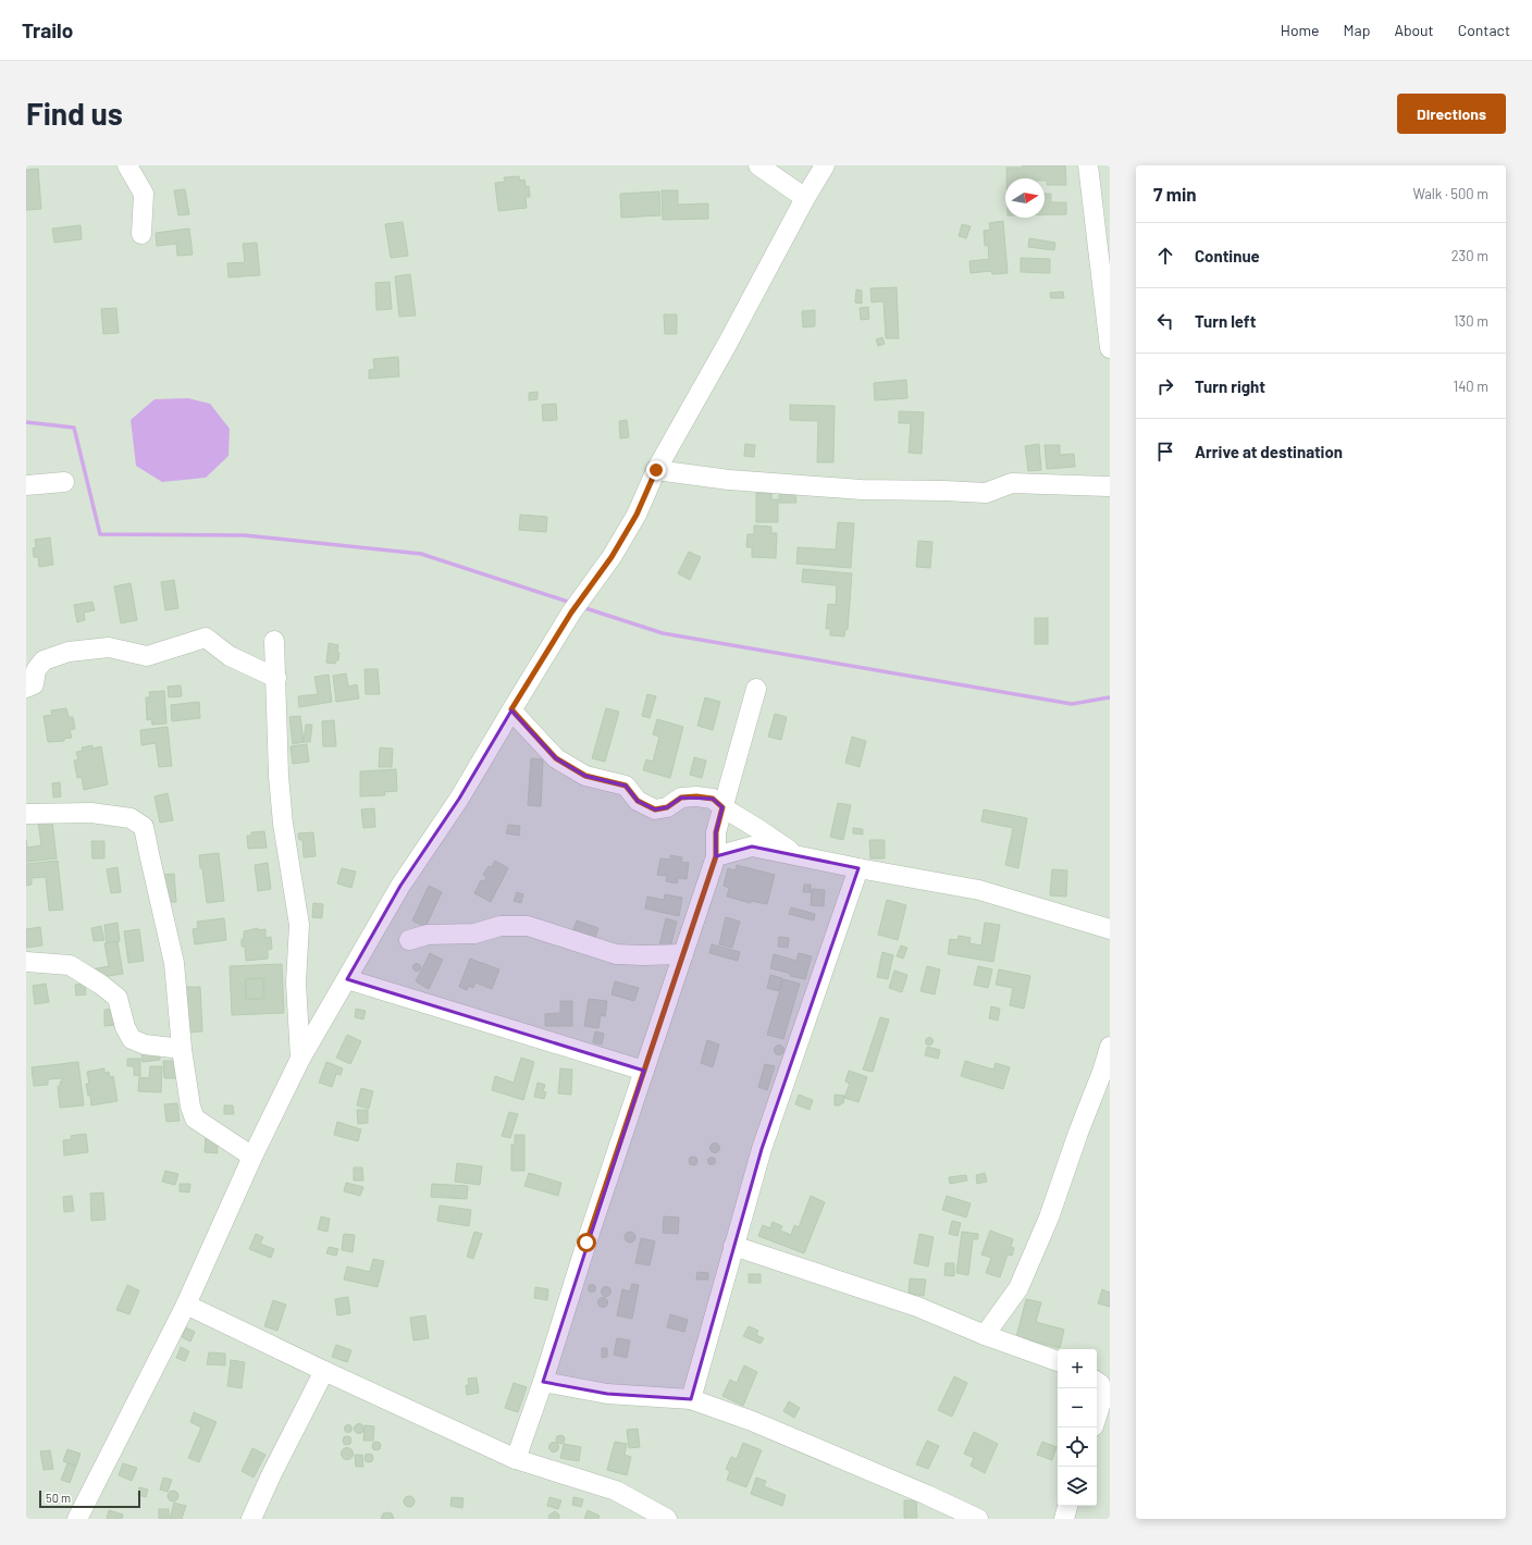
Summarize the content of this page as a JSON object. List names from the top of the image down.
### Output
{
  "scale_bar": "50 m",
  "north": "right",
  "page": {
    "header": "Trailo",
    "nav": [
      "Home",
      "Map",
      "About",
      "Contact"
    ],
    "buttons": "Directions",
    "title": "Find us",
    "heading": ["7 min", "Walk · 500 m"],
    "list": [
      ["Continue", "230 m"],
      ["Turn left", "130 m"],
      ["Turn right", "140 m"],
      "Arrive at destination"
    ],
    "map_buttons": ["+", "−"],
    "scale": "50 m"
  }
}
